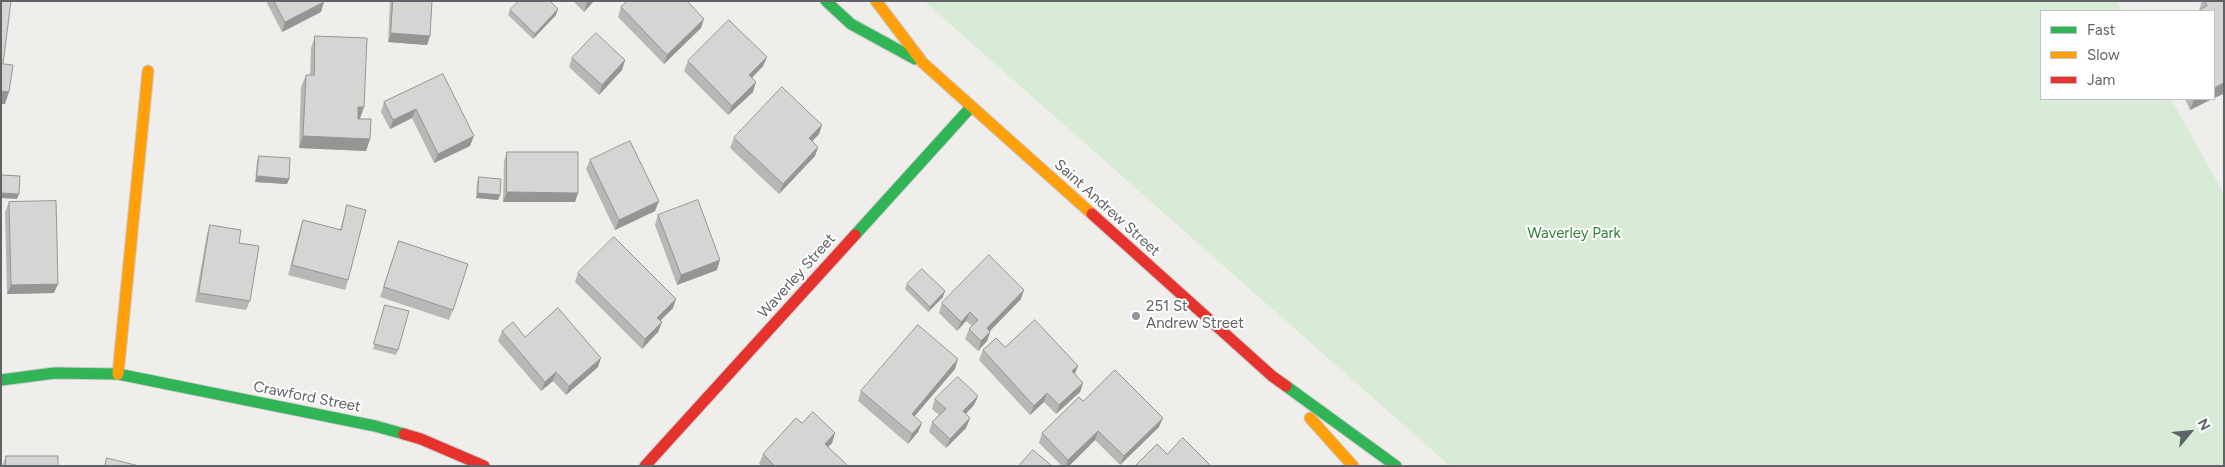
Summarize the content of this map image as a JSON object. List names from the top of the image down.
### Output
{
  "streets": {
    "street": ["Saint Andrew Street", "Waverley Street", "Crawford Street"]
  },
  "crossings": [
    ["Saint Andrew Street", "Waverley Street"]
  ],
  "parks": ["Waverley Park"],
  "places": ["251 St Andrew Street"],
  "legend": ["Fast", "Slow", "Jam"],
  "north": "top right"
}
